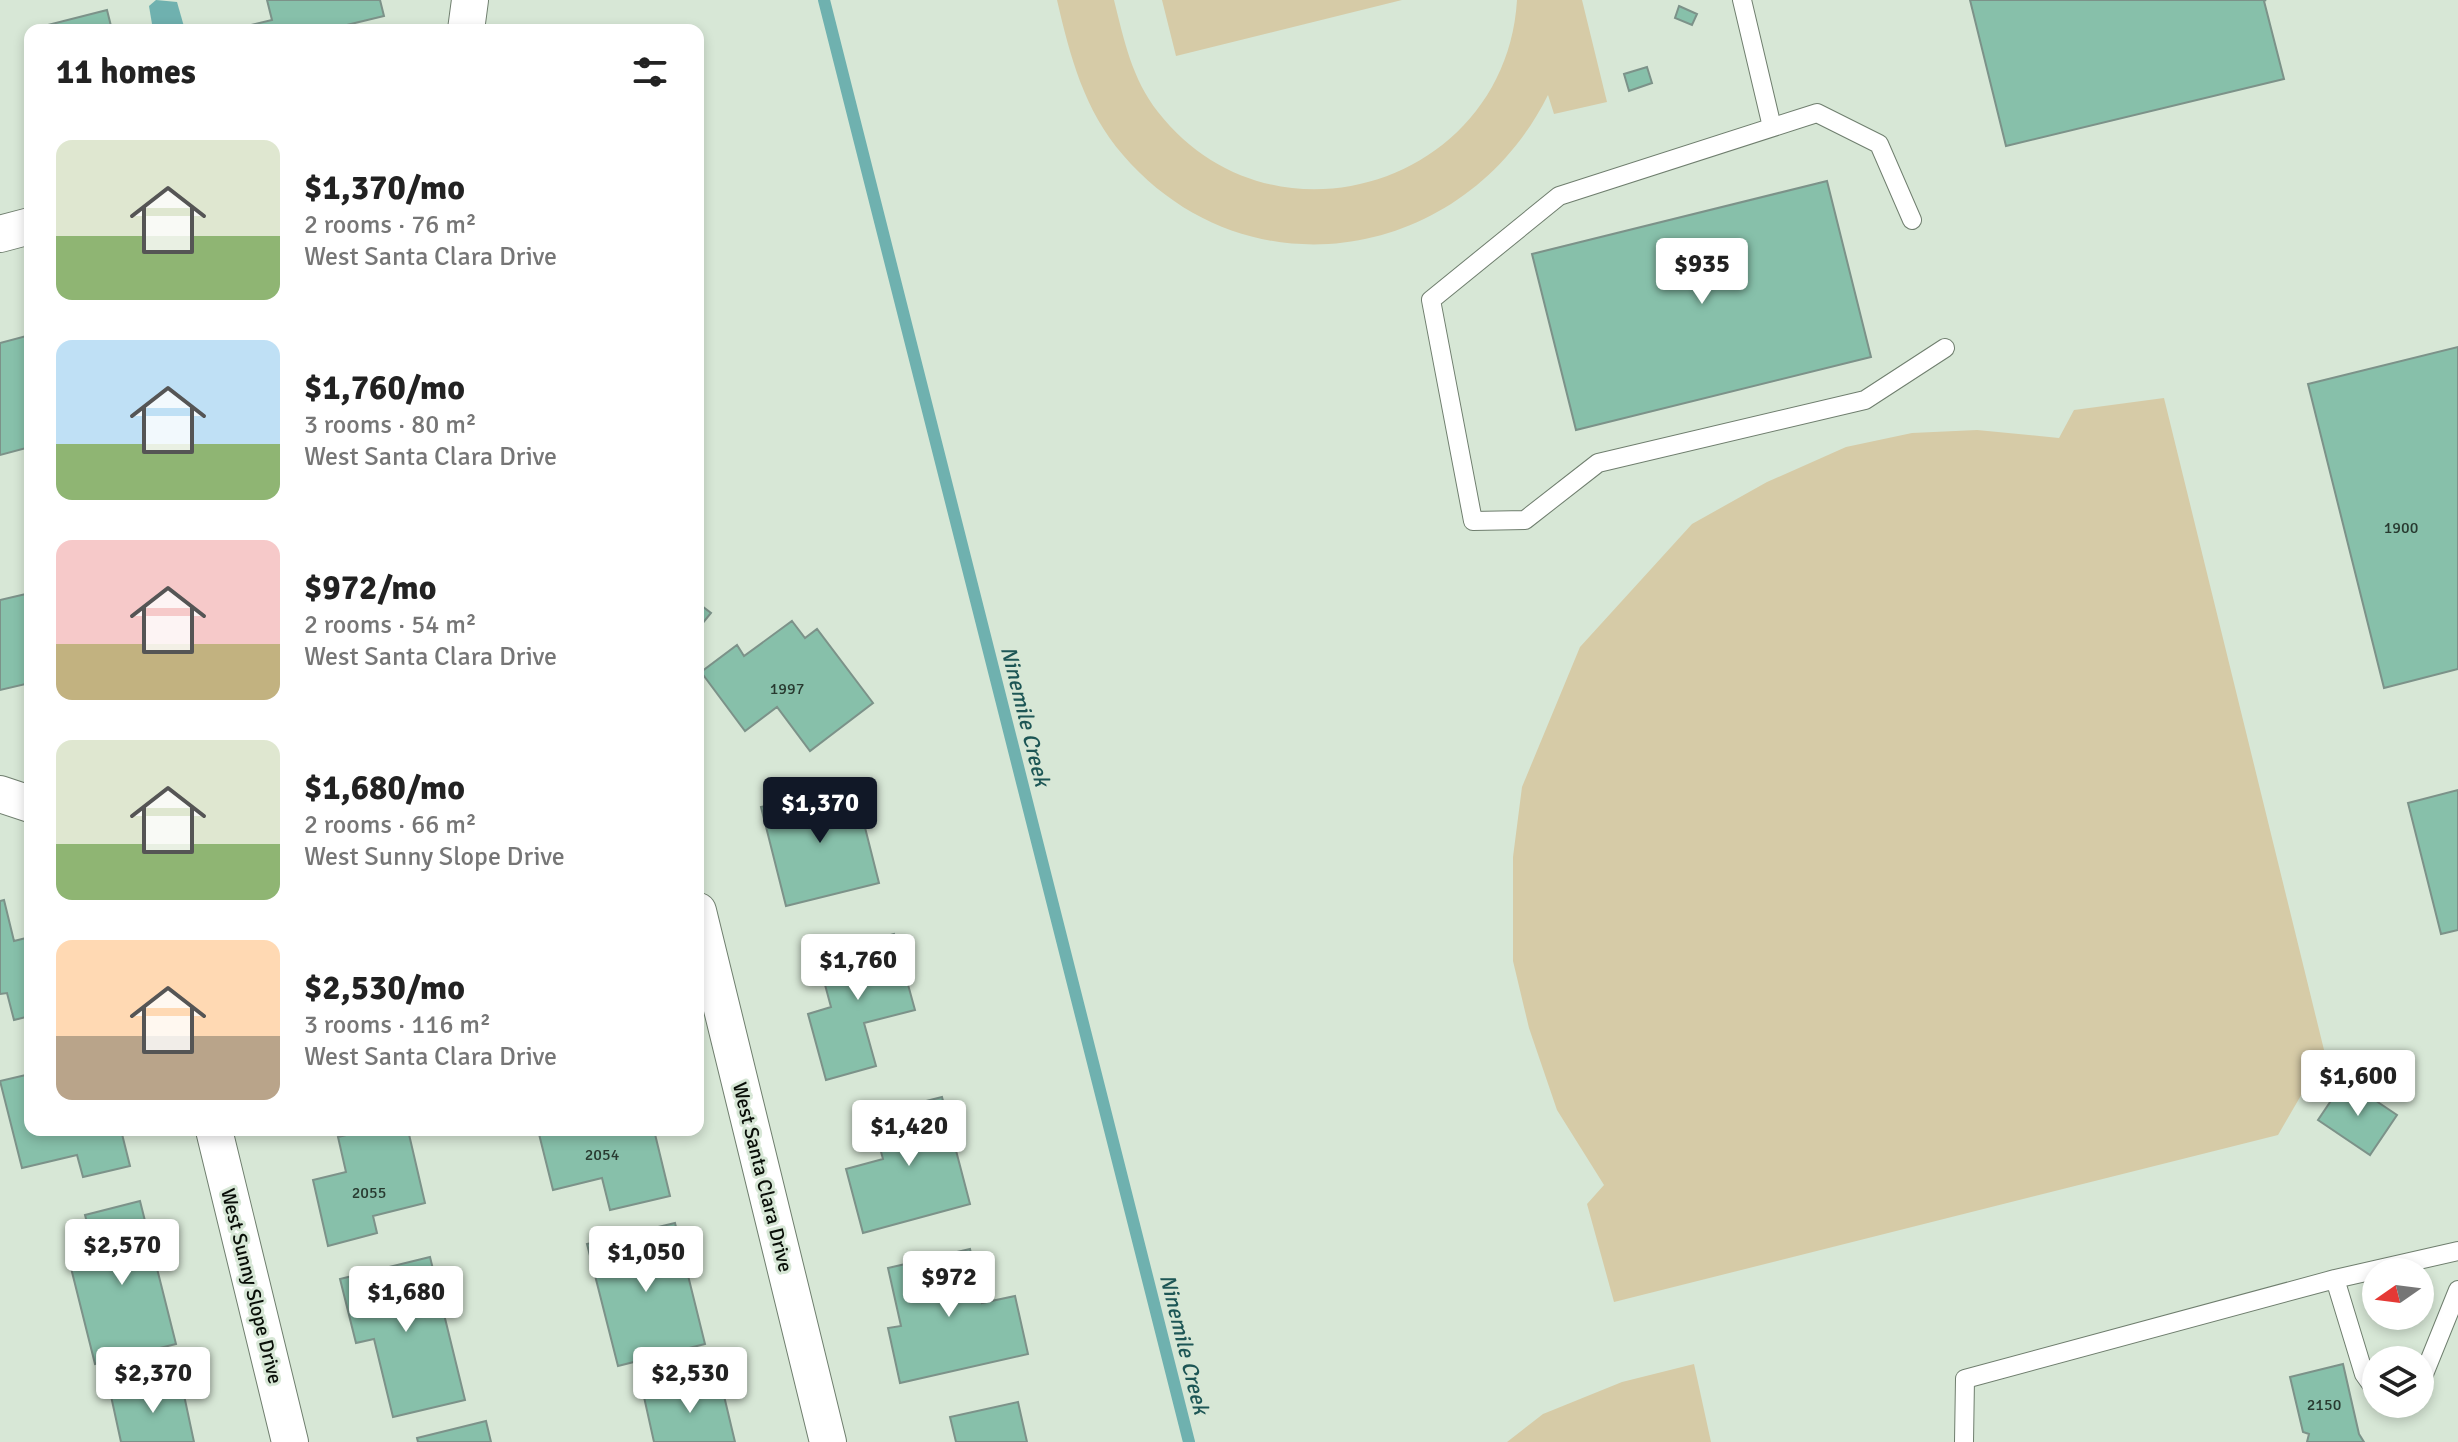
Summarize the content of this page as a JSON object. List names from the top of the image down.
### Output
{
  "streets": {
    "street": ["West Santa Clara Drive", "West Sunny Slope Drive"]
  },
  "water": ["Ninemile Creek"],
  "house_numbers": [
    "1900",
    "1997",
    "2054",
    "2055",
    "2150"
  ],
  "north": "left",
  "page": {
    "heading": "11 homes",
    "list": [
      {
        "name": "$1,370/mo",
        "note": "2 rooms · 76 m² · West Santa Clara Drive"
      },
      {
        "name": "$1,760/mo",
        "note": "3 rooms · 80 m² · West Santa Clara Drive"
      },
      {
        "name": "$972/mo",
        "note": "2 rooms · 54 m² · West Santa Clara Drive"
      },
      {
        "name": "$1,680/mo",
        "note": "2 rooms · 66 m² · West Sunny Slope Drive"
      },
      {
        "name": "$2,530/mo",
        "note": "3 rooms · 116 m² · West Santa Clara Drive"
      }
    ],
    "price": [
      "$935",
      "$1,370",
      "$1,760",
      "$1,600",
      "$1,420",
      "$2,570",
      "$1,050",
      "$972",
      "$1,680",
      "$2,370",
      "$2,530"
    ]
  }
}
